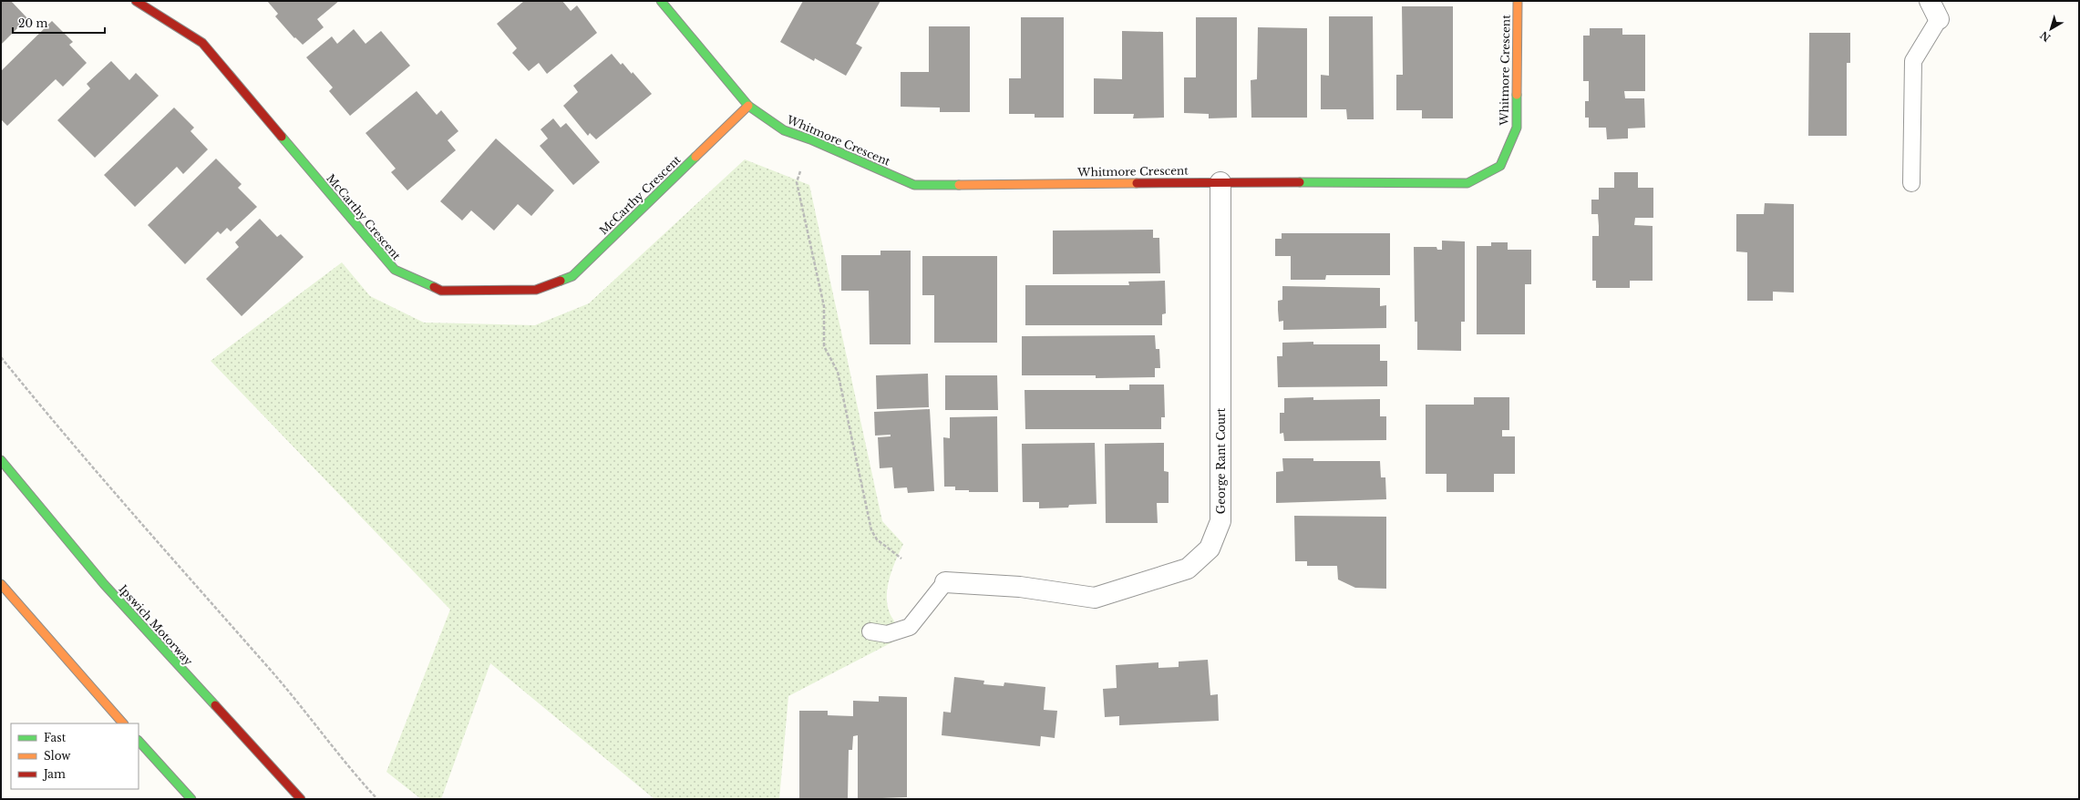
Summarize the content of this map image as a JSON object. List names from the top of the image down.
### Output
{
  "streets": {
    "main road": ["Whitmore Crescent", "McCarthy Crescent", "Ipswich Motorway"],
    "street": ["George Rant Court"]
  },
  "crossings": [
    ["Whitmore Crescent", "McCarthy Crescent"],
    ["Whitmore Crescent", "George Rant Court"]
  ],
  "legend": ["Fast", "Slow", "Jam"],
  "scale_bar": "20 m",
  "north": "bottom left"
}
